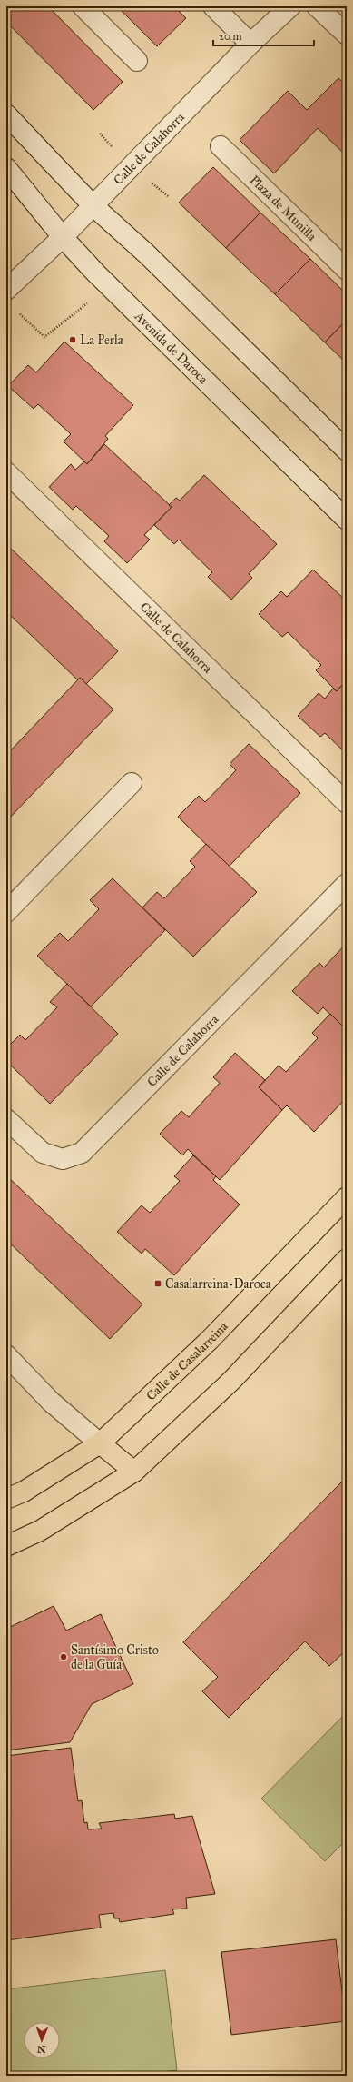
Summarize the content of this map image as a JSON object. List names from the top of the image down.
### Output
{
  "streets": {
    "main road": ["Calle de Casalarreina"],
    "street": ["Calle de Calahorra", "Plaza de Munilla", "Avenida de Daroca"]
  },
  "crossings": [
    ["Calle de Calahorra", "Avenida de Daroca"]
  ],
  "places": {
    "other": ["La Perla", "Santísimo Cristo de la Guía"],
    "transit": ["Casalarreina-Daroca"]
  },
  "scale_bar": "20 m",
  "north": "bottom"
}
